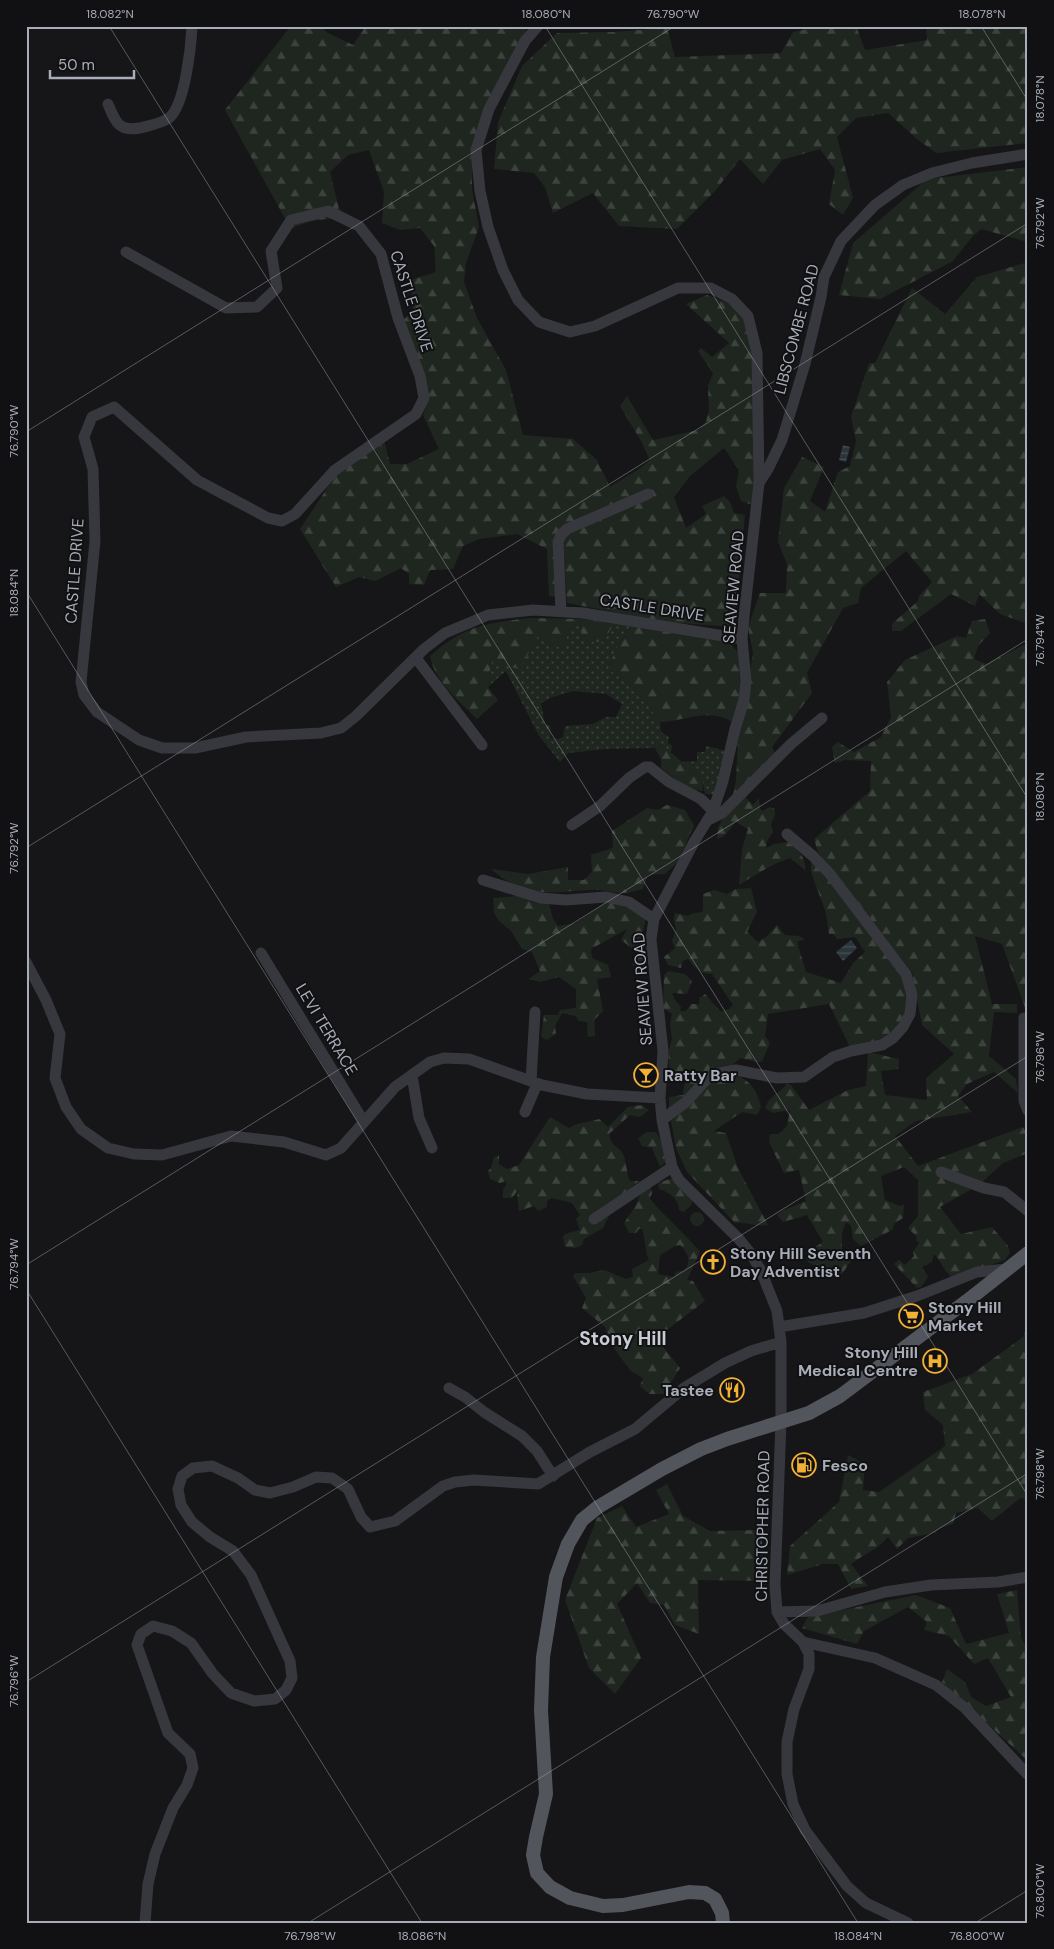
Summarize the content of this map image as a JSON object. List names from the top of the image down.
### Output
{
  "streets": {
    "street": [
      "CASTLE DRIVE",
      "LIBSCOMBE ROAD",
      "SEAVIEW ROAD",
      "LEVI TERRACE",
      "CHRISTOPHER ROAD"
    ]
  },
  "crossings": [
    ["CASTLE DRIVE", "SEAVIEW ROAD"],
    ["LIBSCOMBE ROAD", "SEAVIEW ROAD"],
    ["SEAVIEW ROAD", "CHRISTOPHER ROAD"]
  ],
  "districts": ["Stony Hill"],
  "places": {
    "bar": ["Ratty Bar"],
    "church": ["Stony Hill Seventh Day Adventist"],
    "supermarket": ["Stony Hill Market"],
    "hospital": ["Stony Hill Medical Centre"],
    "restaurant": ["Tastee"],
    "fuel station": ["Fesco"]
  },
  "scale_bar": "50 m",
  "coordinates": [
    "18.082°N",
    "18.080°N",
    "76.790°W",
    "18.078°N",
    "76.792°W",
    "18.084°N",
    "76.794°W",
    "76.796°W",
    "76.798°W",
    "76.800°W",
    "18.086°N"
  ]
}
